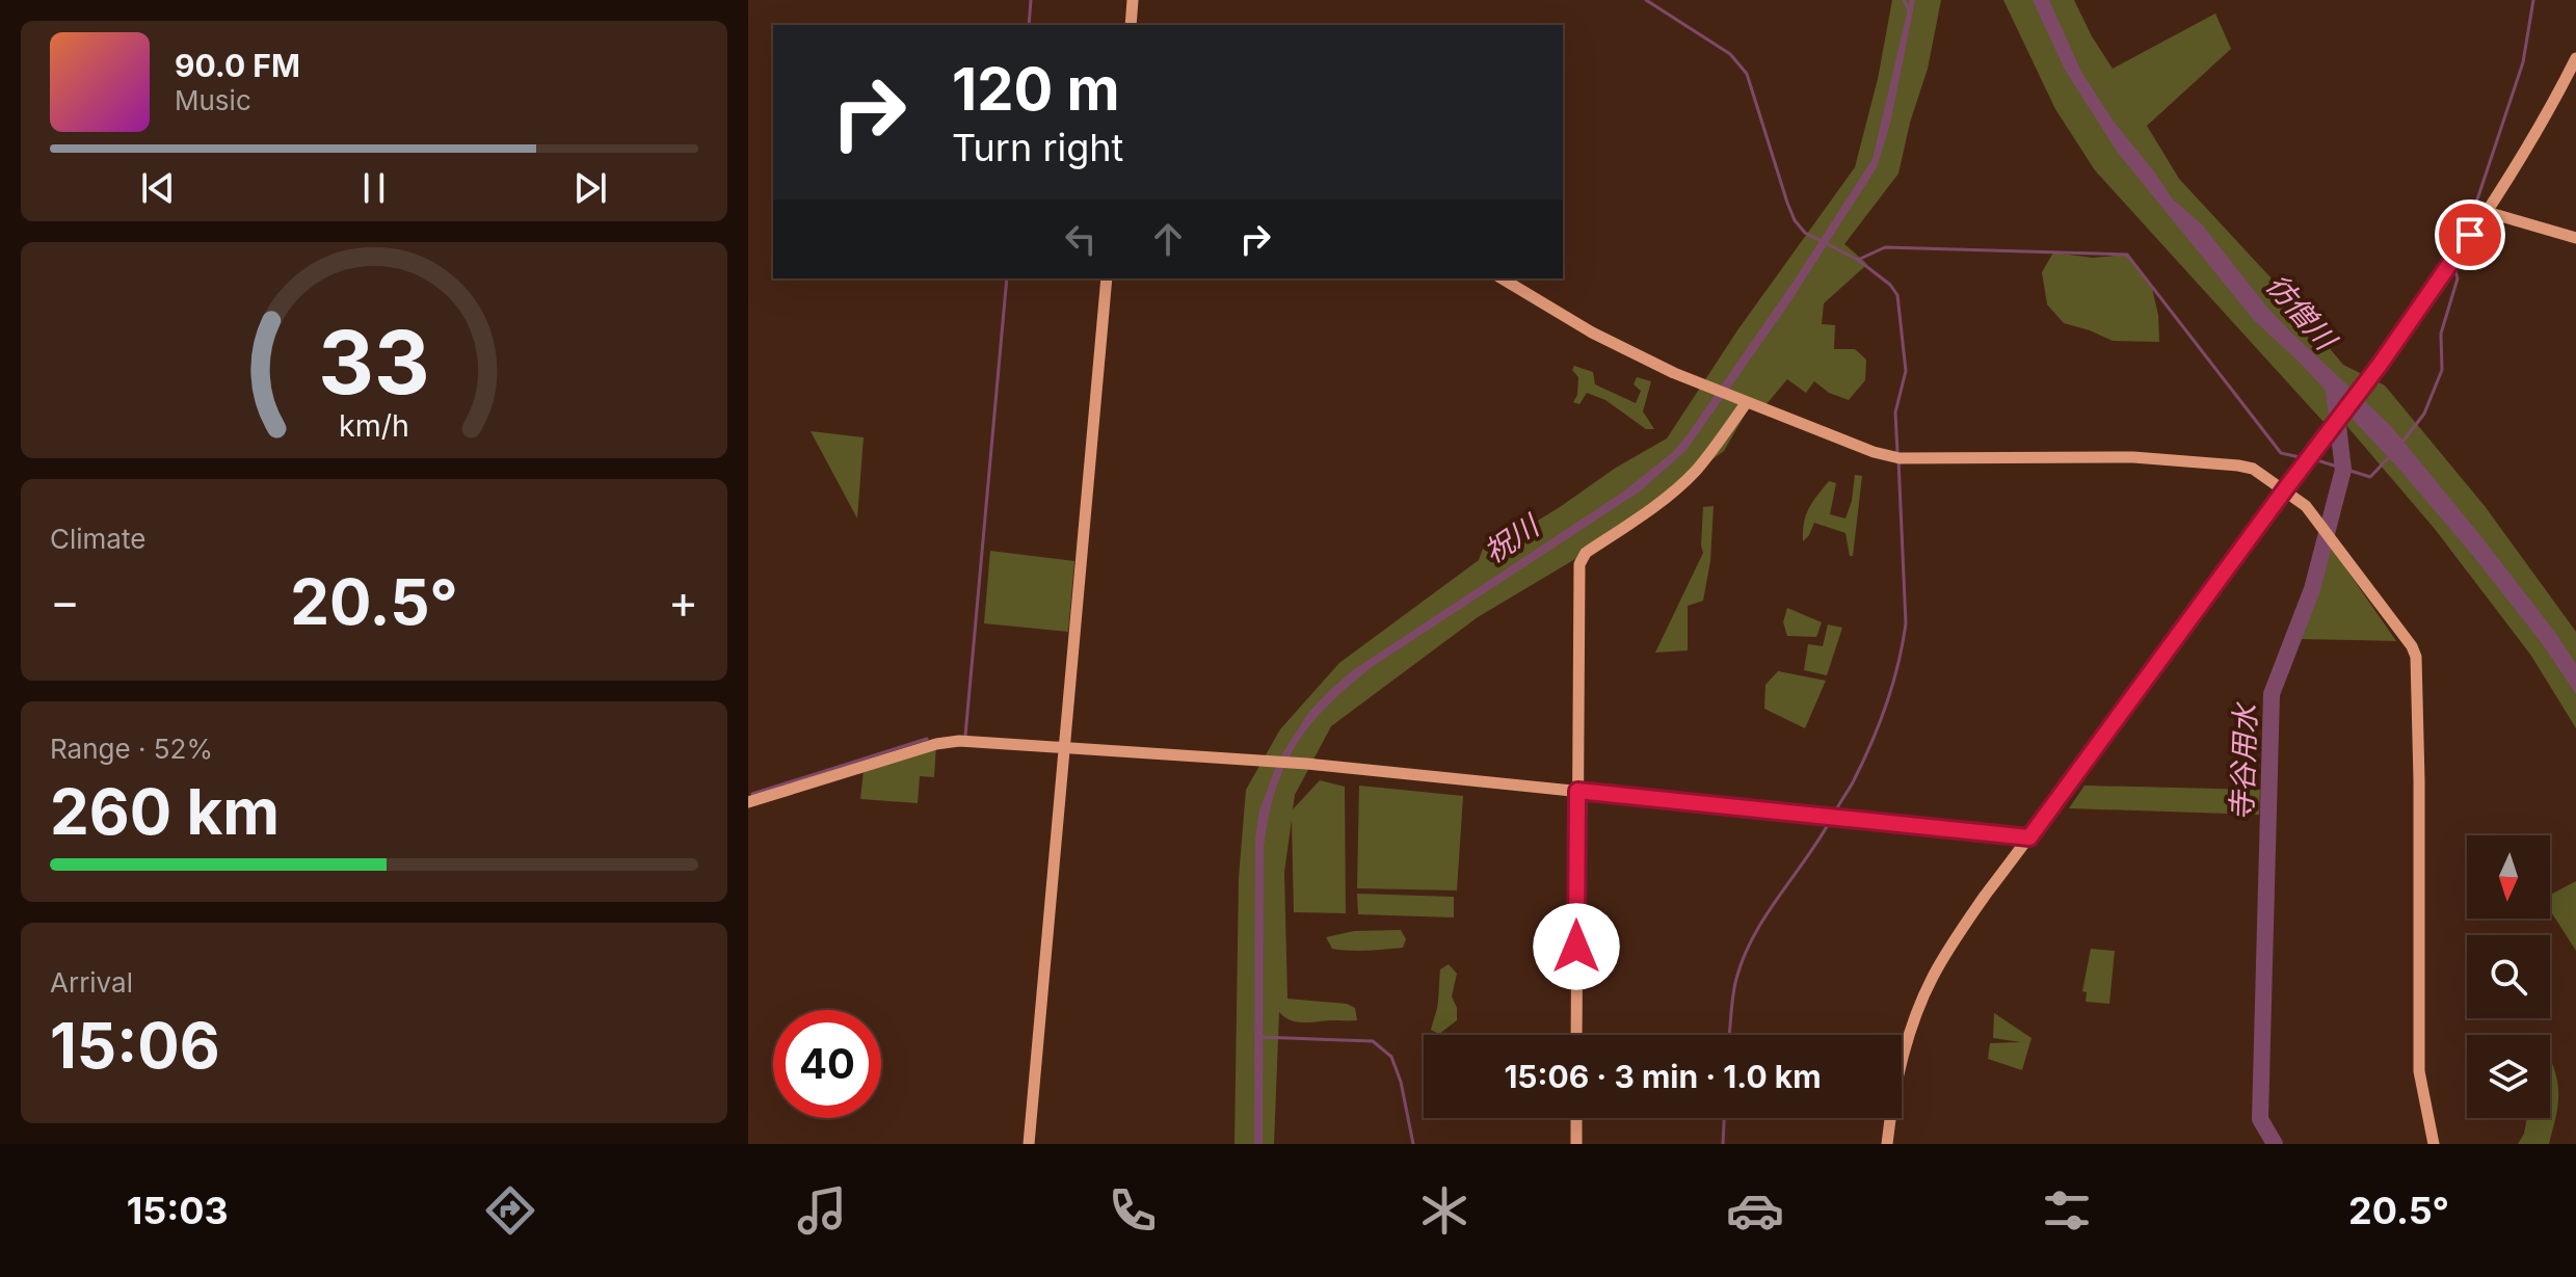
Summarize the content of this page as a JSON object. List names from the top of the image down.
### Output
{
  "water": ["彷僧川", "祝川", "寺谷用水"],
  "north": "bottom",
  "page": {
    "turn": ["120 m", "Turn right"],
    "song": ["90.0 FM", "Music"],
    "tile": [
      "Climate",
      ["Range · 52%", "260 km"],
      ["Arrival", "15:06"]
    ],
    "heat": ["−", "20.5°", "+"],
    "limit": "40",
    "trip": "15:06 · 3 min · 1.0 km",
    "tabs": ["15:03", "20.5°"],
    "gauge": ["33", "km/h"]
  }
}
